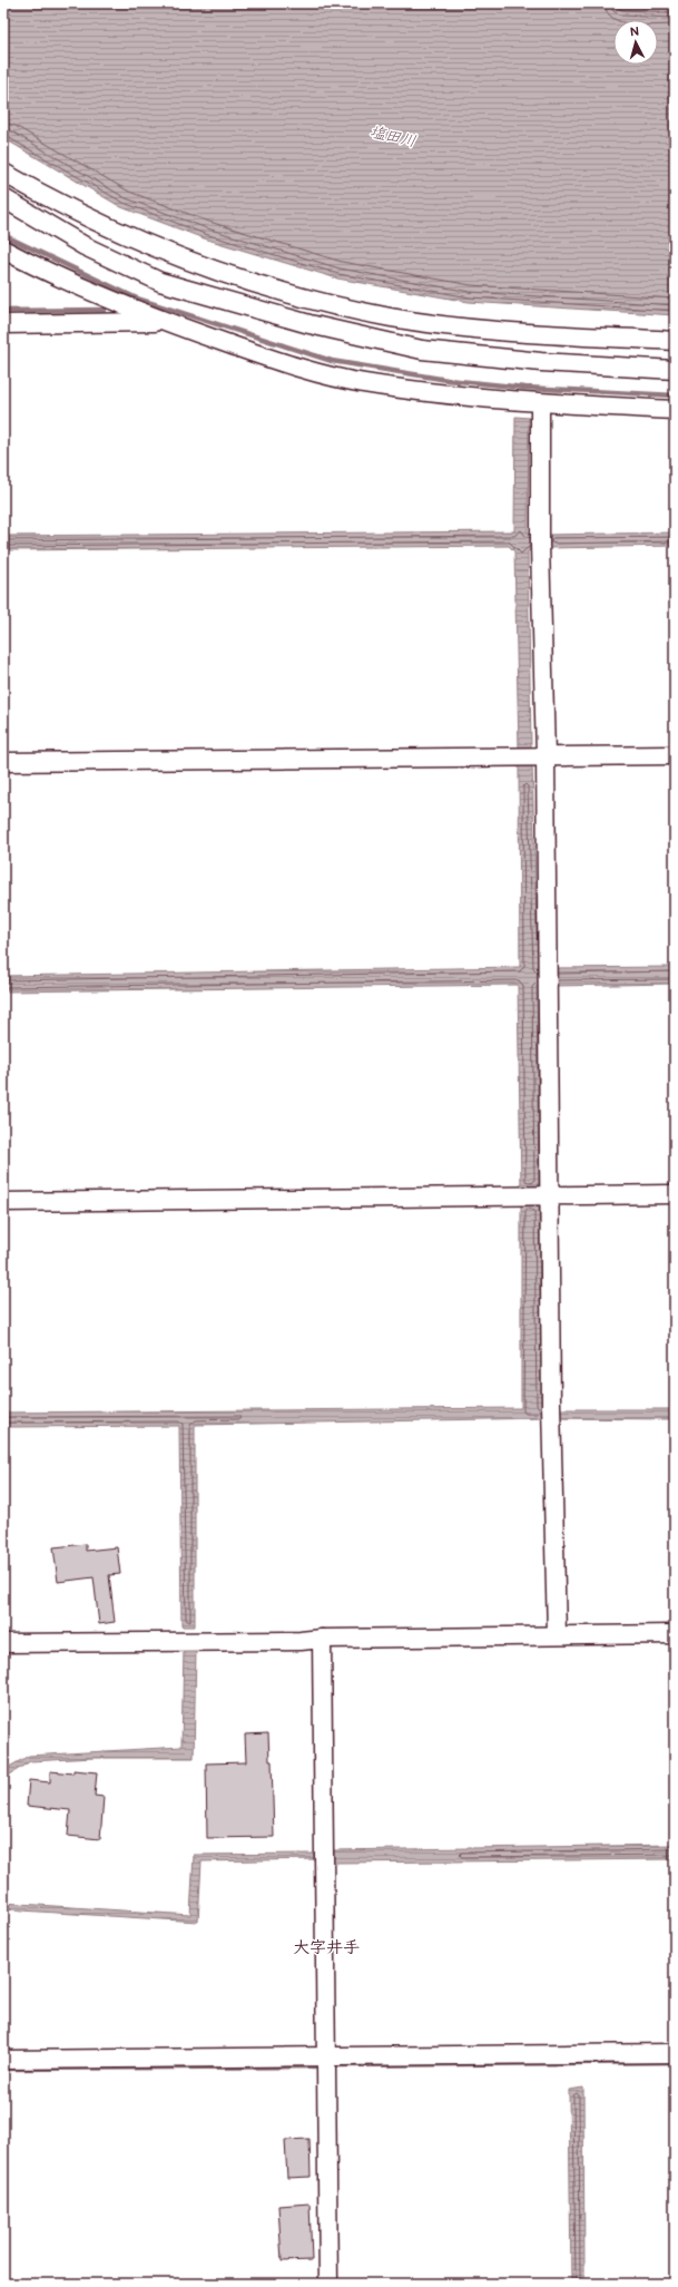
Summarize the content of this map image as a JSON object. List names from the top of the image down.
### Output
{
  "districts": ["大字井手"],
  "water": ["塩田川"],
  "north": "top"
}
